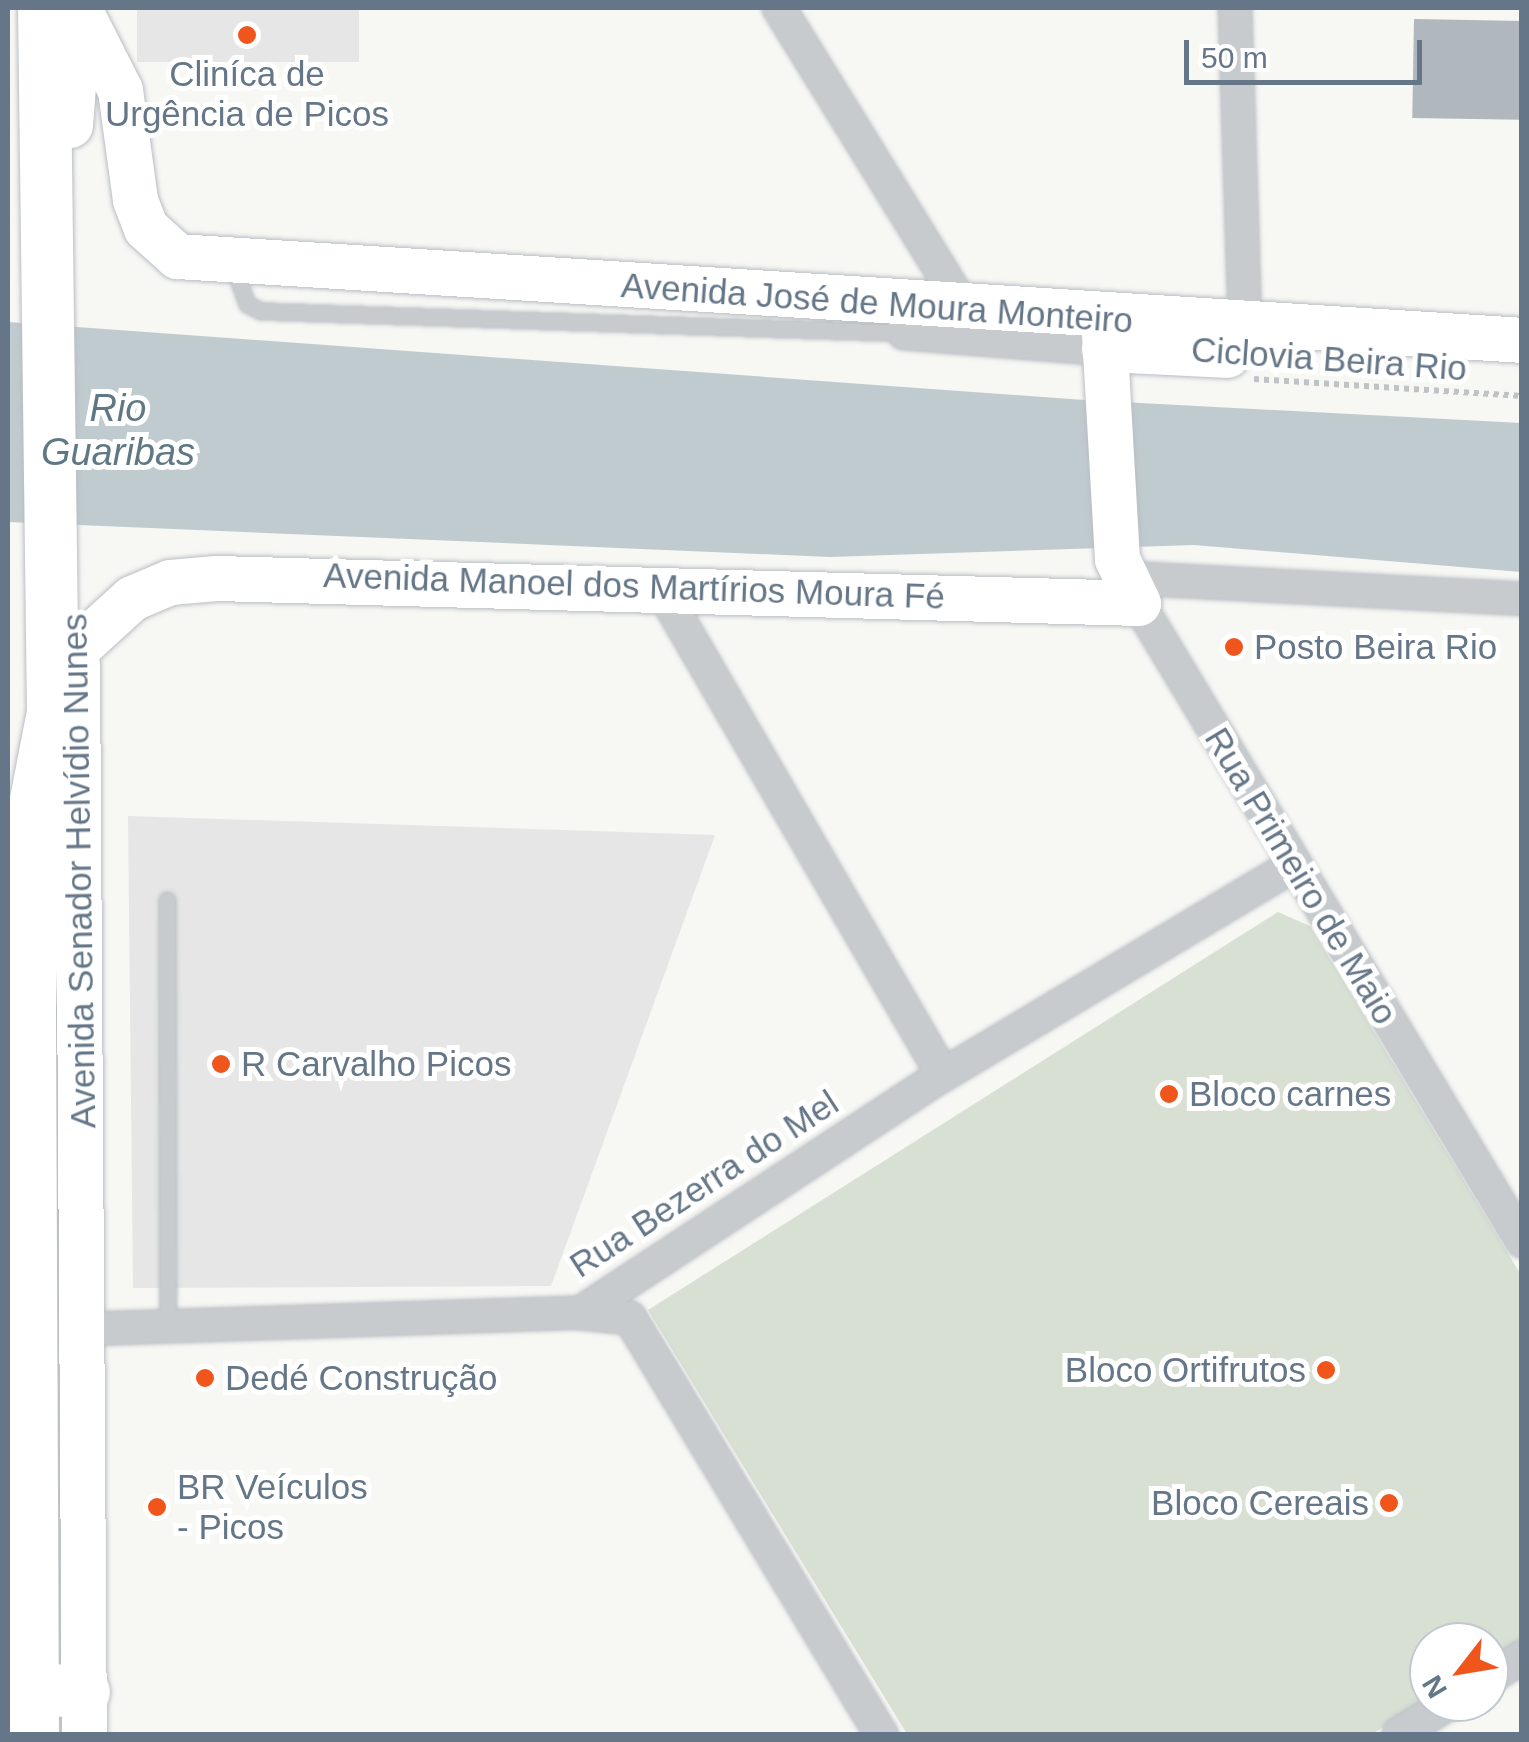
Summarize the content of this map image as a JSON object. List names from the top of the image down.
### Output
{
  "streets": {
    "main road": ["Avenida José de Moura Monteiro", "Avenida Manoel dos Martírios Moura Fé", "Avenida Senador Helvídio Nunes"],
    "street": ["Rua Primeiro de Maio", "Rua Bezerra do Mel"],
    "path": ["Ciclovia Beira Rio"]
  },
  "crossings": [
    ["Avenida Manoel dos Martírios Moura Fé", "Avenida Senador Helvídio Nunes"],
    ["Avenida Manoel dos Martírios Moura Fé", "Rua Primeiro de Maio"],
    ["Avenida Senador Helvídio Nunes", "Rua Bezerra do Mel"],
    ["Rua Primeiro de Maio", "Rua Bezerra do Mel"]
  ],
  "water": ["Rio Guaribas"],
  "places": [
    "Cliníca de Urgência de Picos",
    "Posto Beira Rio",
    "R Carvalho Picos",
    "Bloco carnes",
    "Bloco Ortifrutos",
    "Dedé Construção",
    "Bloco Cereais",
    "BR Veículos - Picos"
  ],
  "scale_bar": "50 m",
  "north": "bottom left"
}
